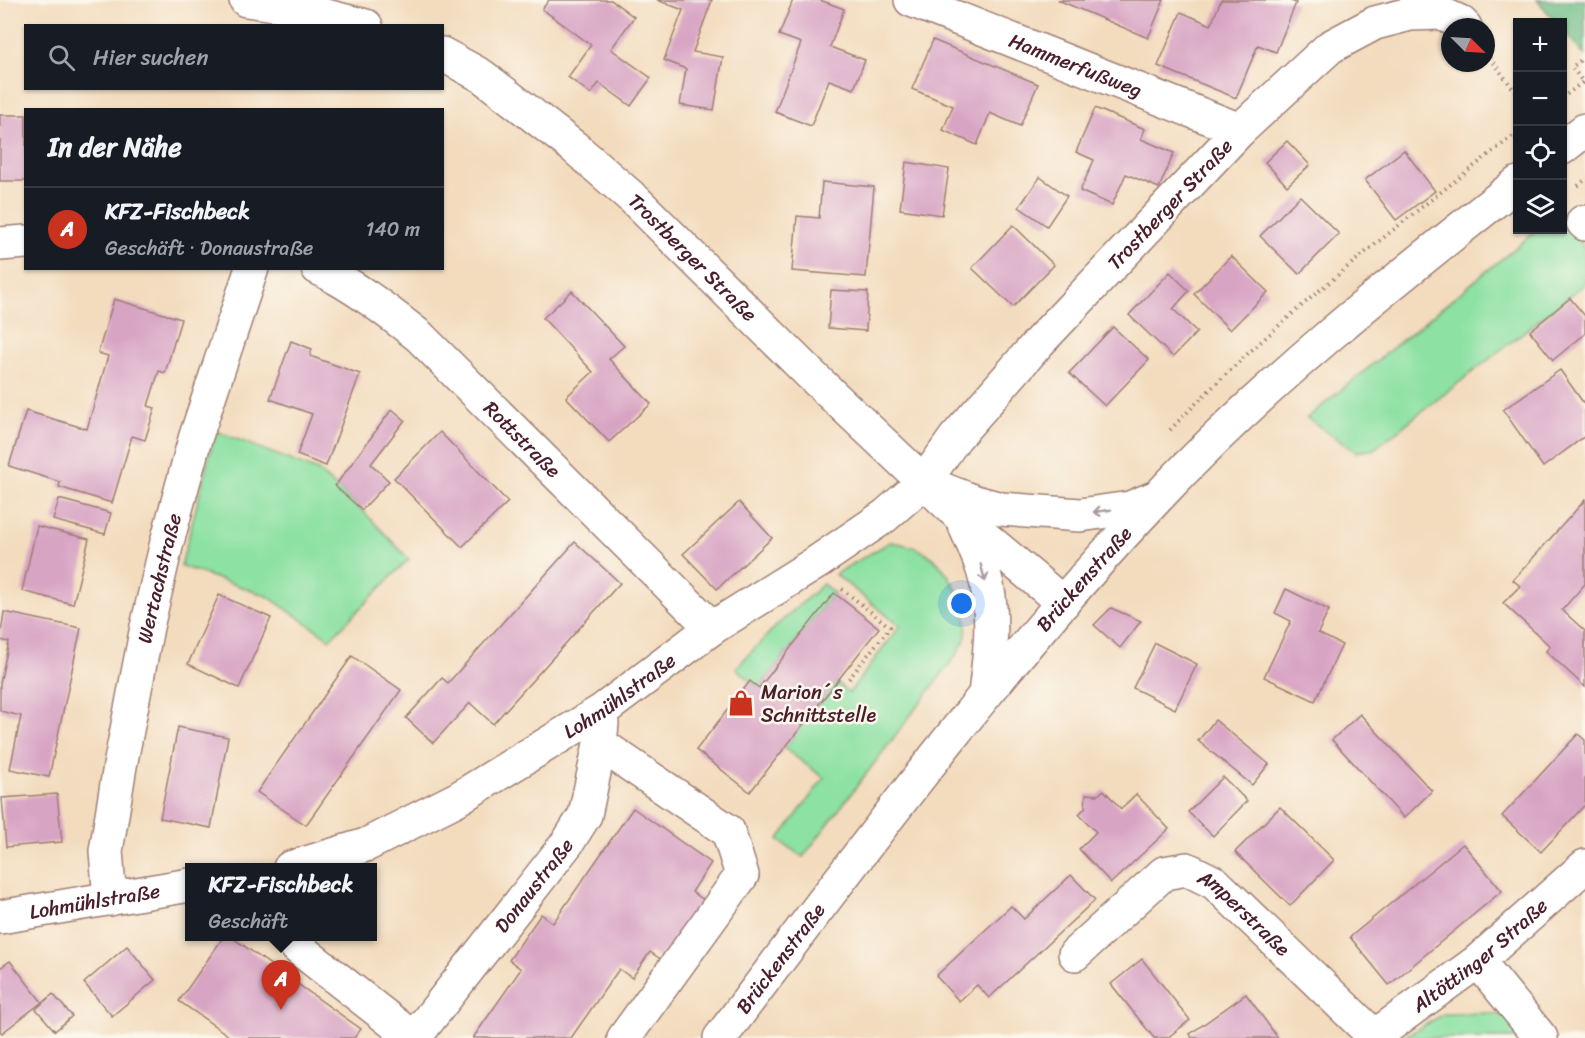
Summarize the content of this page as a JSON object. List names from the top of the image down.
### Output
{
  "streets": {
    "street": [
      "Hammerfußweg",
      "Trostberger Straße",
      "Rottstraße",
      "Wertachstraße",
      "Brückenstraße",
      "Lohmühlstraße",
      "Donaustraße",
      "Amperstraße",
      "Altöttinger Straße"
    ]
  },
  "crossings": [
    ["Hammerfußweg", "Trostberger Straße"],
    ["Trostberger Straße", "Brückenstraße"],
    ["Trostberger Straße", "Lohmühlstraße"],
    ["Rottstraße", "Lohmühlstraße"],
    ["Wertachstraße", "Lohmühlstraße"],
    ["Lohmühlstraße", "Donaustraße"],
    ["Amperstraße", "Altöttinger Straße"]
  ],
  "places": {
    "shop": ["Marion´s Schnittstelle"]
  },
  "north": "bottom right",
  "page": {
    "map_buttons": ["+", "−"],
    "search": "Hier suchen",
    "heading": "In der Nähe",
    "list": [
      {
        "mark": "A",
        "name": "KFZ-Fischbeck",
        "note": "Geschäft · Donaustraße",
        "value": "140 m"
      }
    ],
    "popup": ["KFZ-Fischbeck", "Geschäft"],
    "pins": "A"
  }
}
